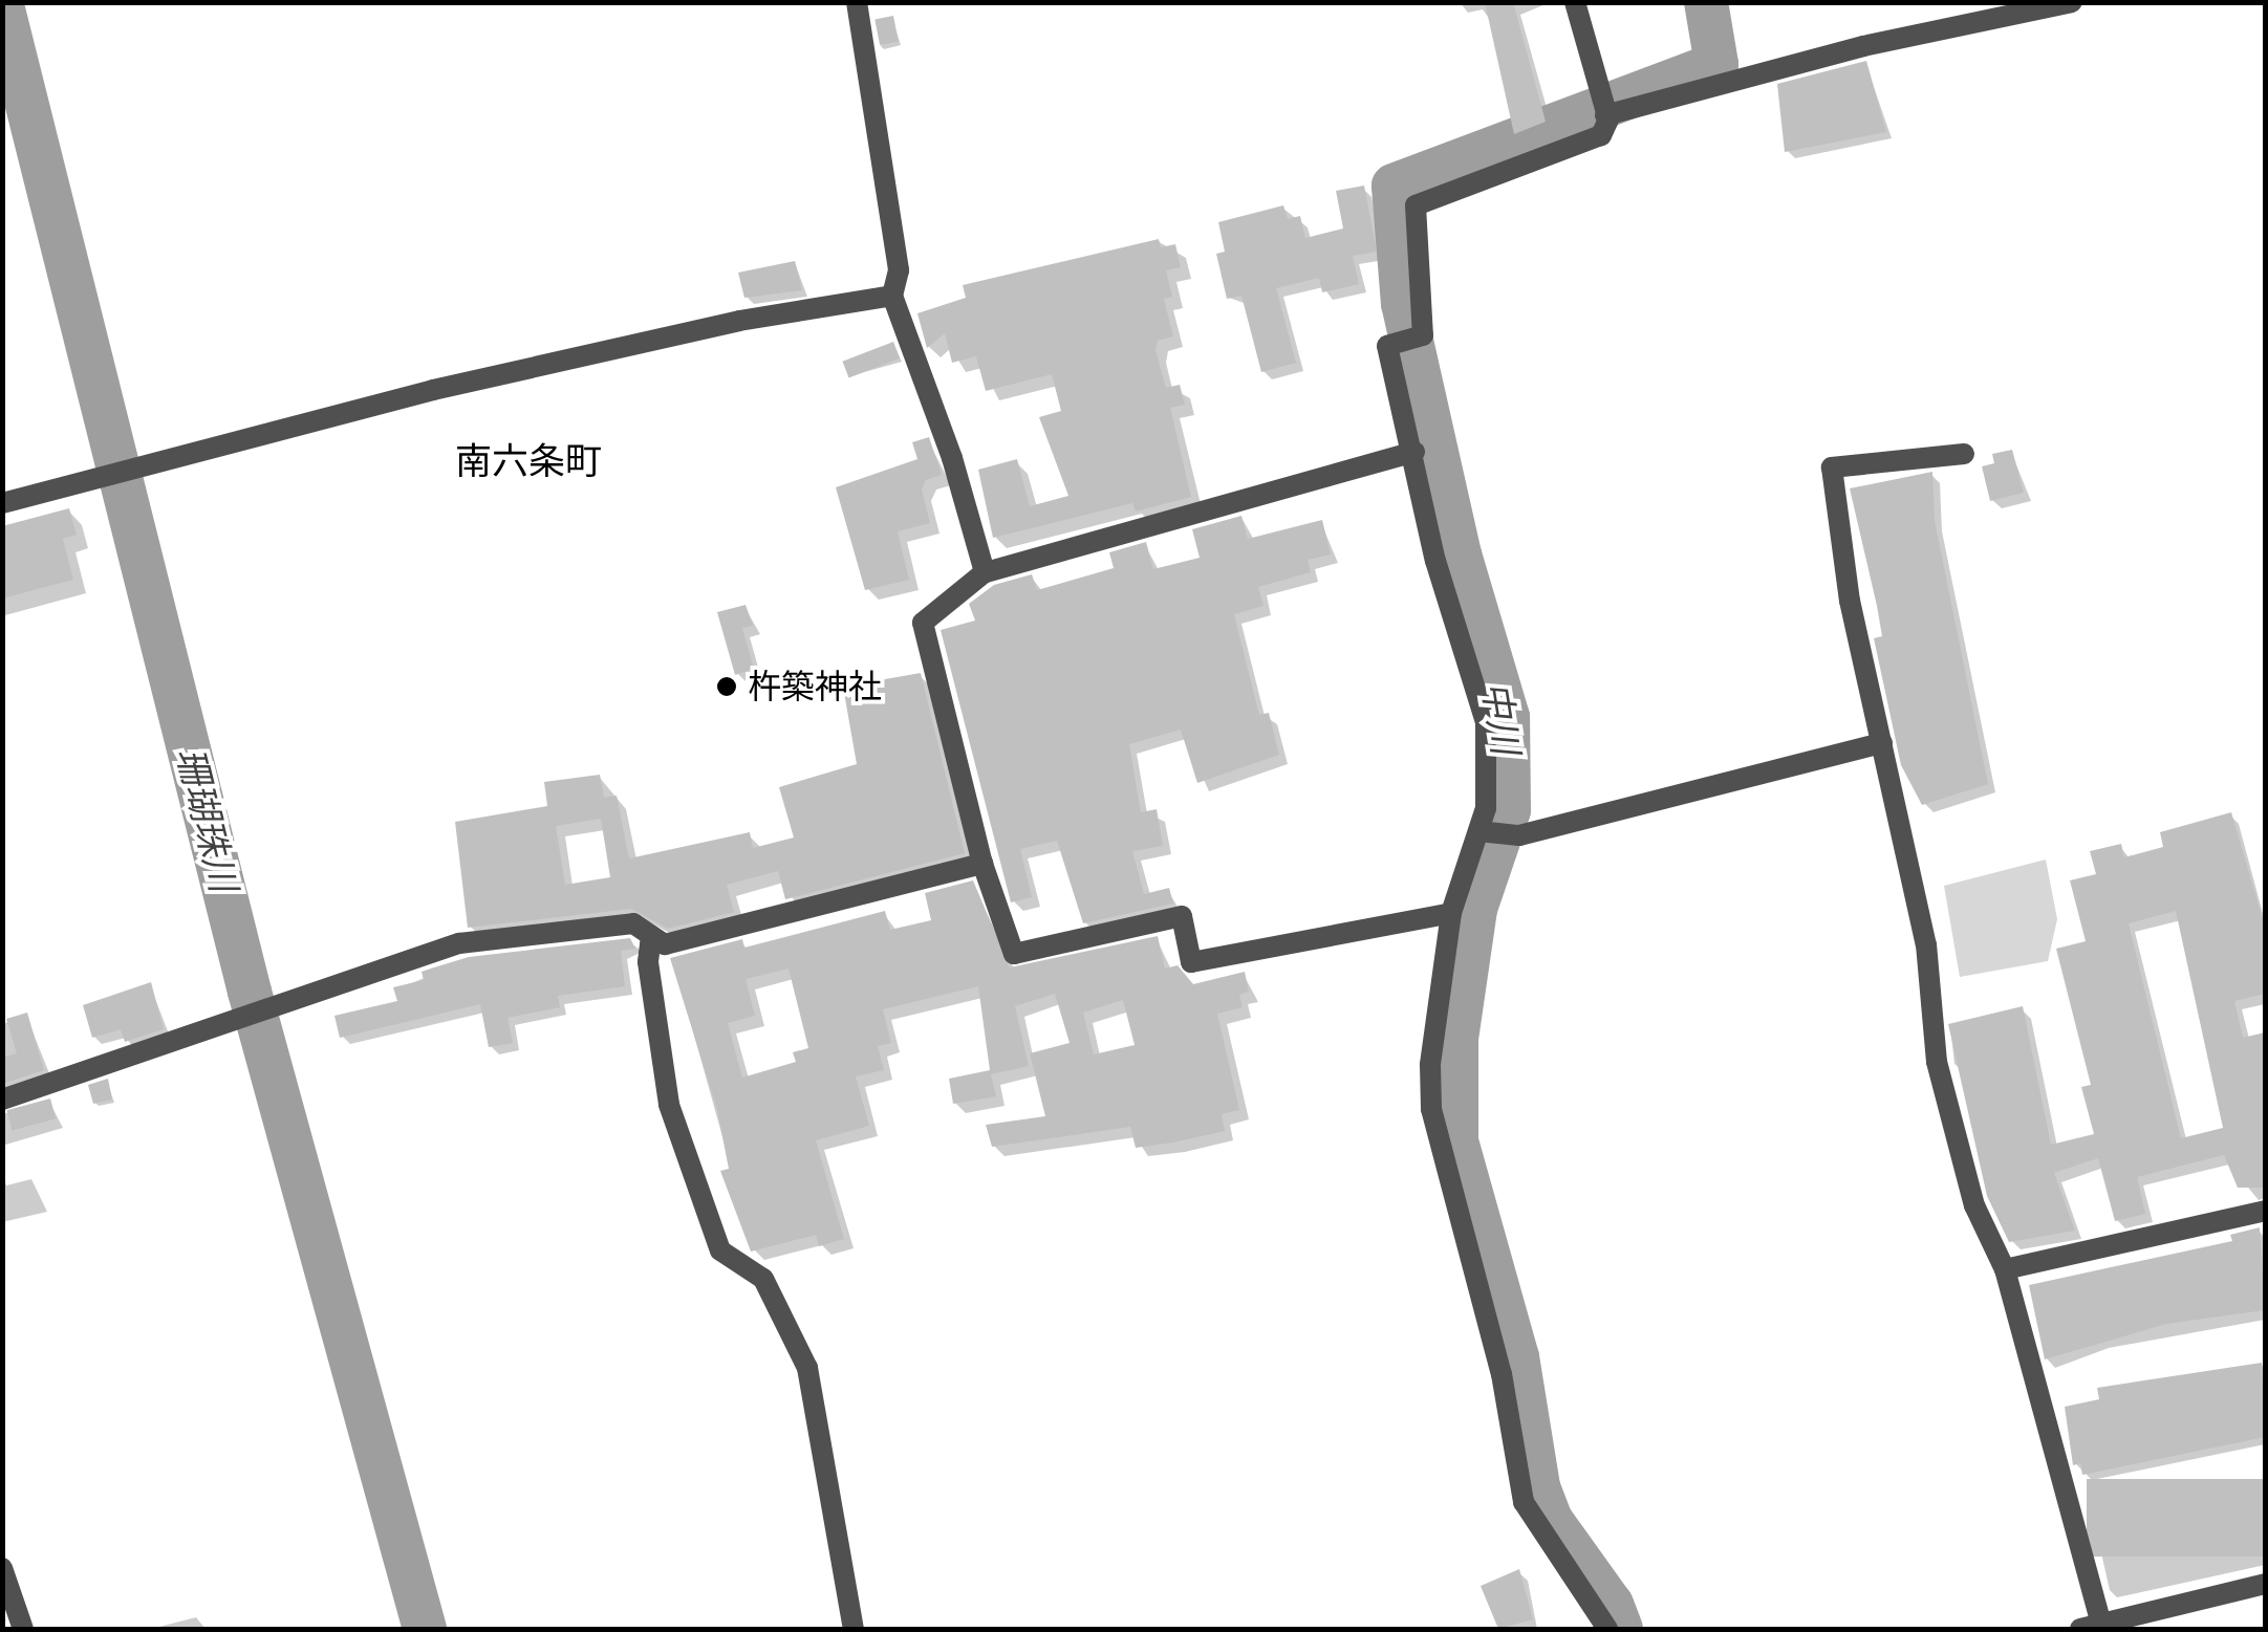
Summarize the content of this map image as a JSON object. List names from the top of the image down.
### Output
{
  "districts": ["南六条町"],
  "water": ["中川", "珊瑚珠川"],
  "places": ["杵築神社"]
}
